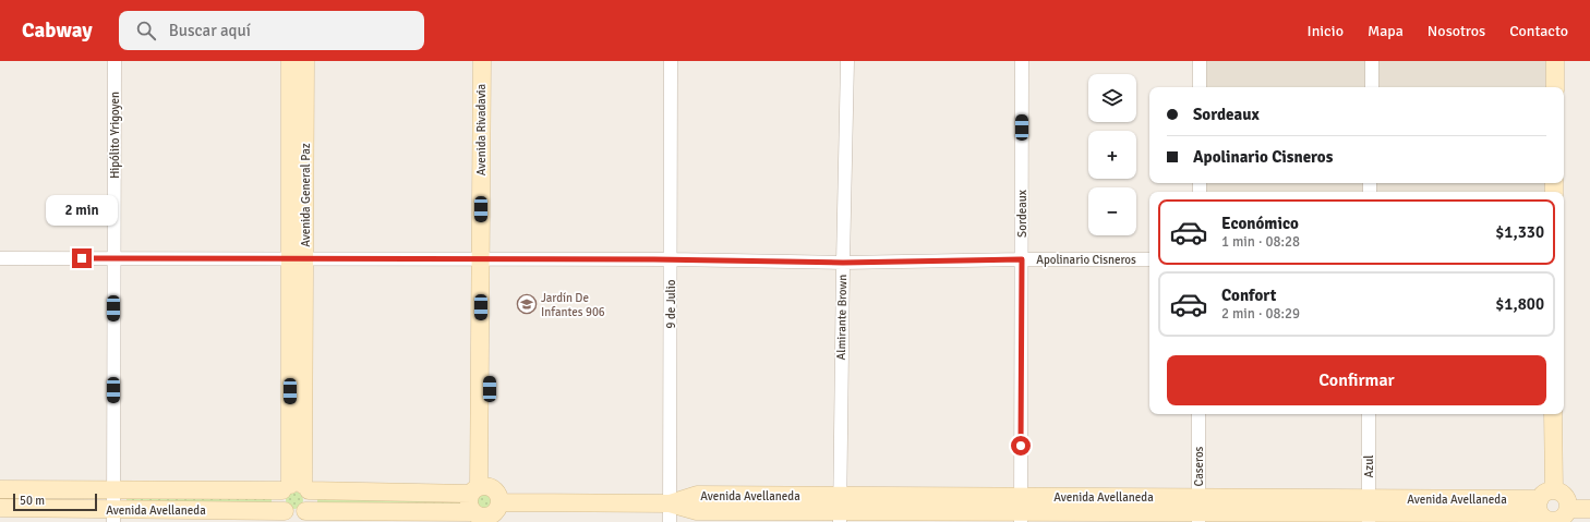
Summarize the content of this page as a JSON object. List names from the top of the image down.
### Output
{
  "streets": {
    "main road": ["Avenida Rivadavia", "Avenida General Paz", "Avenida Avellaneda"],
    "street": [
      "Hipólito Yrigoyen",
      "Sordeaux",
      "Apolinario Cisneros",
      "9 de Julio",
      "Almirante Brown",
      "Caseros",
      "Azul"
    ]
  },
  "crossings": [
    ["Avenida Rivadavia", "Apolinario Cisneros"],
    ["Avenida Rivadavia", "Avenida Avellaneda"],
    ["Hipólito Yrigoyen", "Apolinario Cisneros"],
    ["Hipólito Yrigoyen", "Avenida Avellaneda"],
    ["Avenida General Paz", "Apolinario Cisneros"],
    ["Avenida General Paz", "Avenida Avellaneda"],
    ["Sordeaux", "Apolinario Cisneros"],
    ["Sordeaux", "Avenida Avellaneda"],
    ["Apolinario Cisneros", "9 de Julio"],
    ["Apolinario Cisneros", "Almirante Brown"],
    ["9 de Julio", "Avenida Avellaneda"],
    ["Almirante Brown", "Avenida Avellaneda"],
    ["Caseros", "Avenida Avellaneda"],
    ["Azul", "Avenida Avellaneda"]
  ],
  "places": {
    "school or university": ["Jardín De Infantes 906"]
  },
  "scale_bar": "50 m",
  "page": {
    "header": "Cabway",
    "search": "Buscar aquí",
    "nav": [
      "Inicio",
      "Mapa",
      "Nosotros",
      "Contacto"
    ],
    "map_buttons": ["+", "−"],
    "banner": ["Sordeaux", "Apolinario Cisneros"],
    "bubble": "2 min",
    "list": [
      {
        "name": "Económico",
        "note": "1 min · 08:28",
        "value": "$1,330"
      },
      {
        "name": "Confort",
        "note": "2 min · 08:29",
        "value": "$1,800"
      }
    ],
    "buttons": "Confirmar",
    "scale": "50 m"
  }
}
